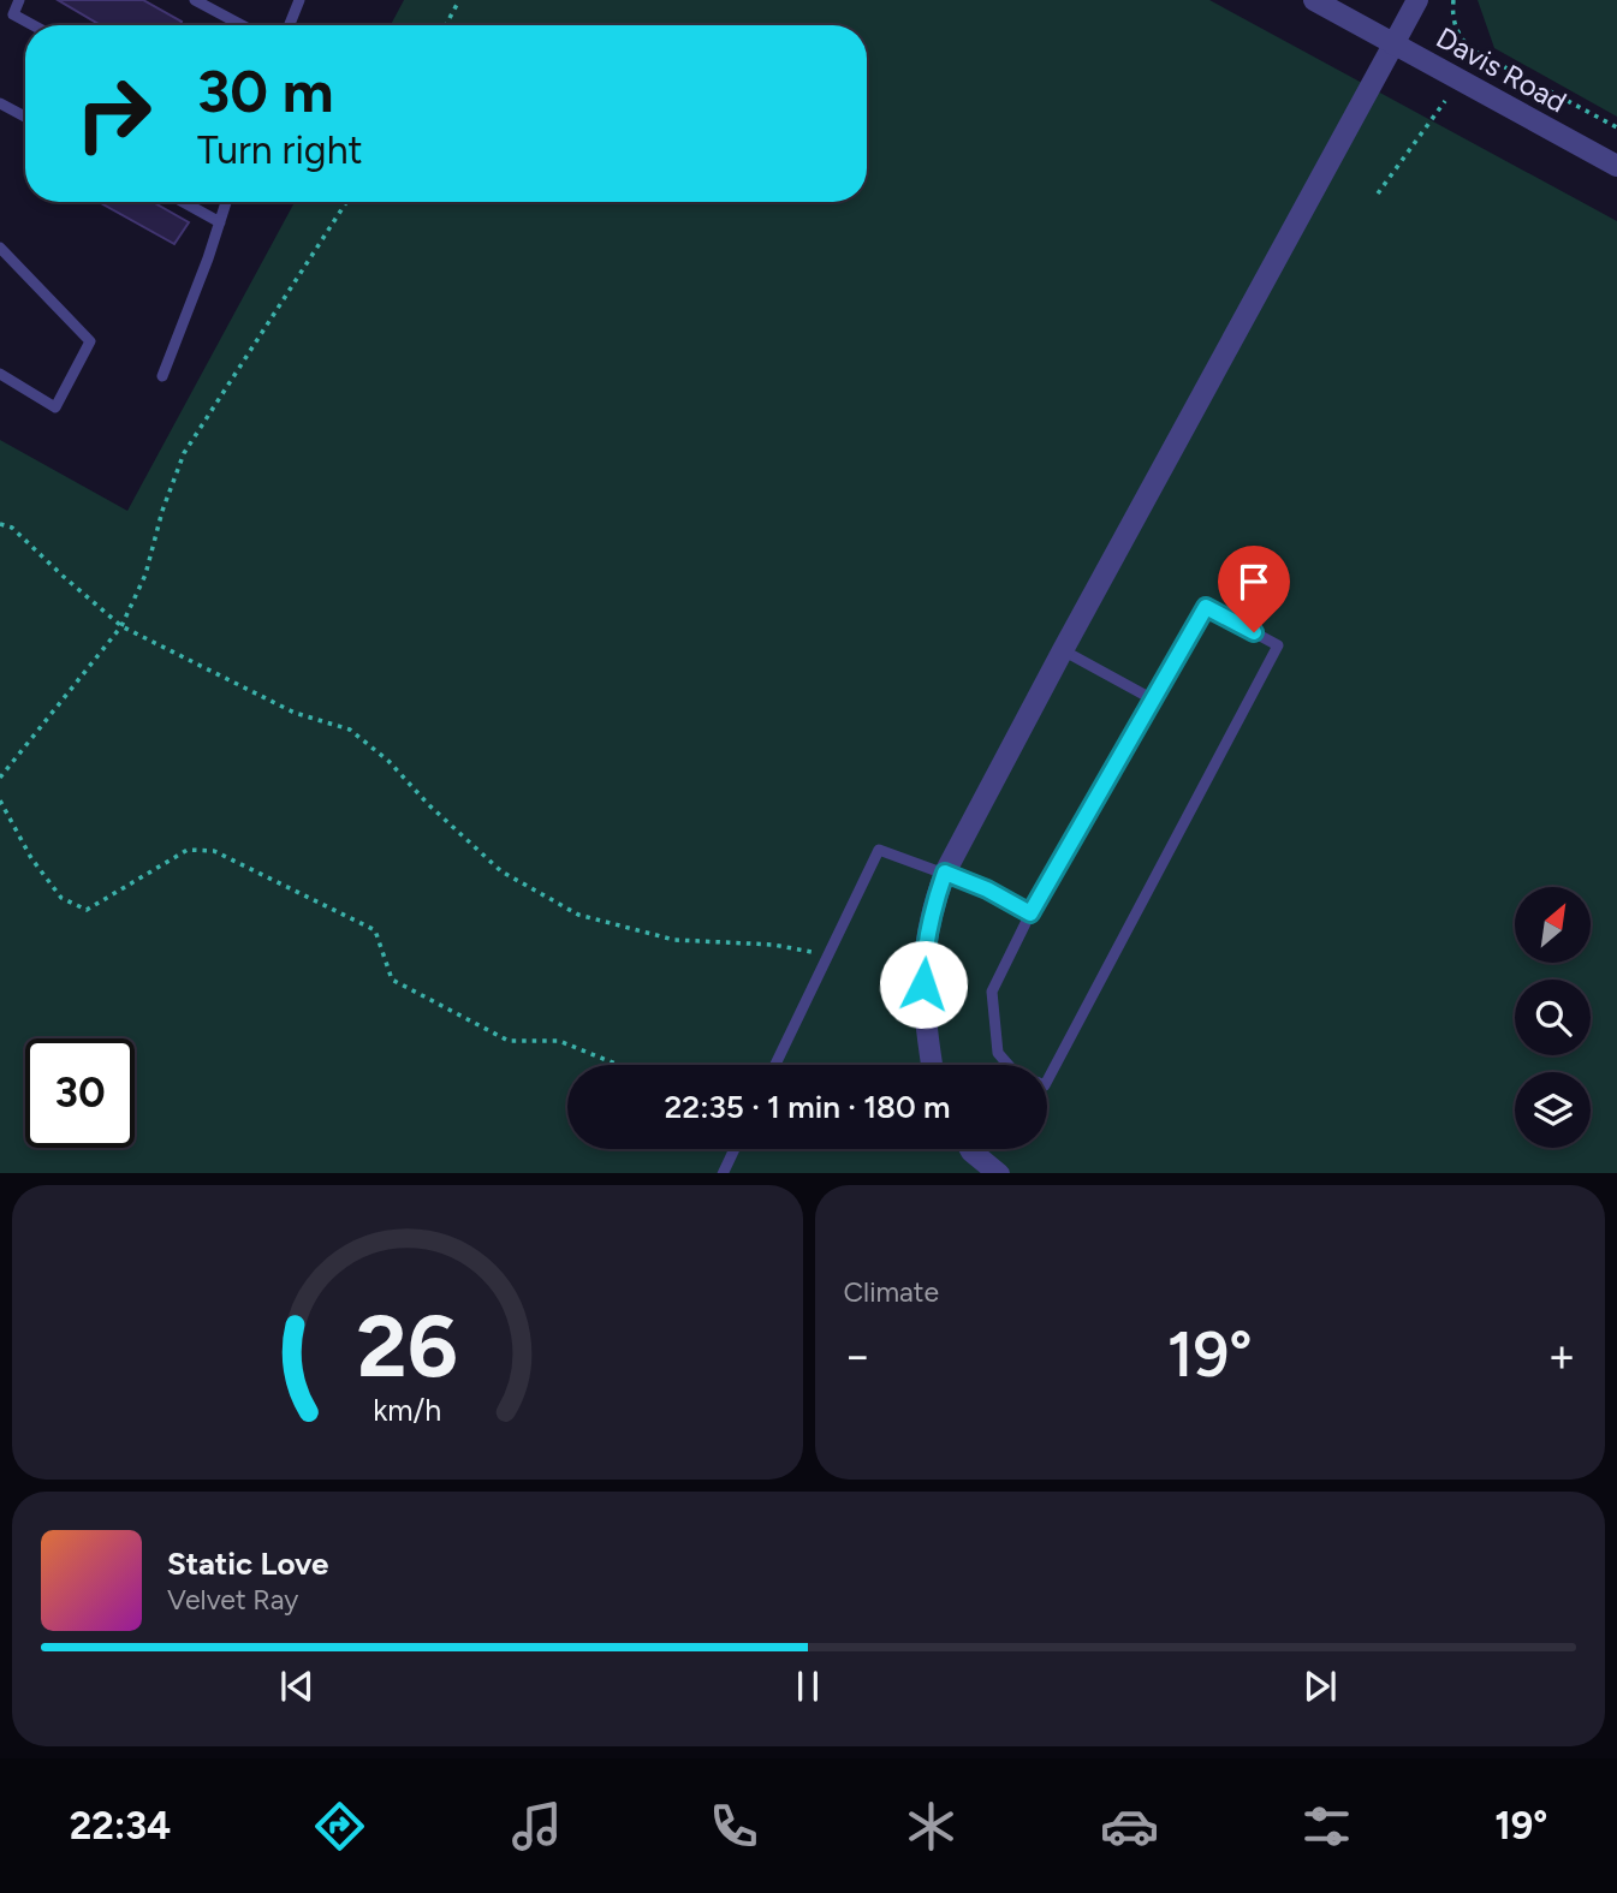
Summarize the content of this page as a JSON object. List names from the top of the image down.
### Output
{
  "streets": {
    "street": ["Davis Road"]
  },
  "north": "top right",
  "page": {
    "turn": ["30 m", "Turn right"],
    "limit": "30",
    "trip": "22:35 · 1 min · 180 m",
    "tile": "Climate",
    "heat": ["−", "19°", "+"],
    "song": ["Static Love", "Velvet Ray"],
    "tabs": ["22:34", "19°"],
    "gauge": ["26", "km/h"]
  }
}
